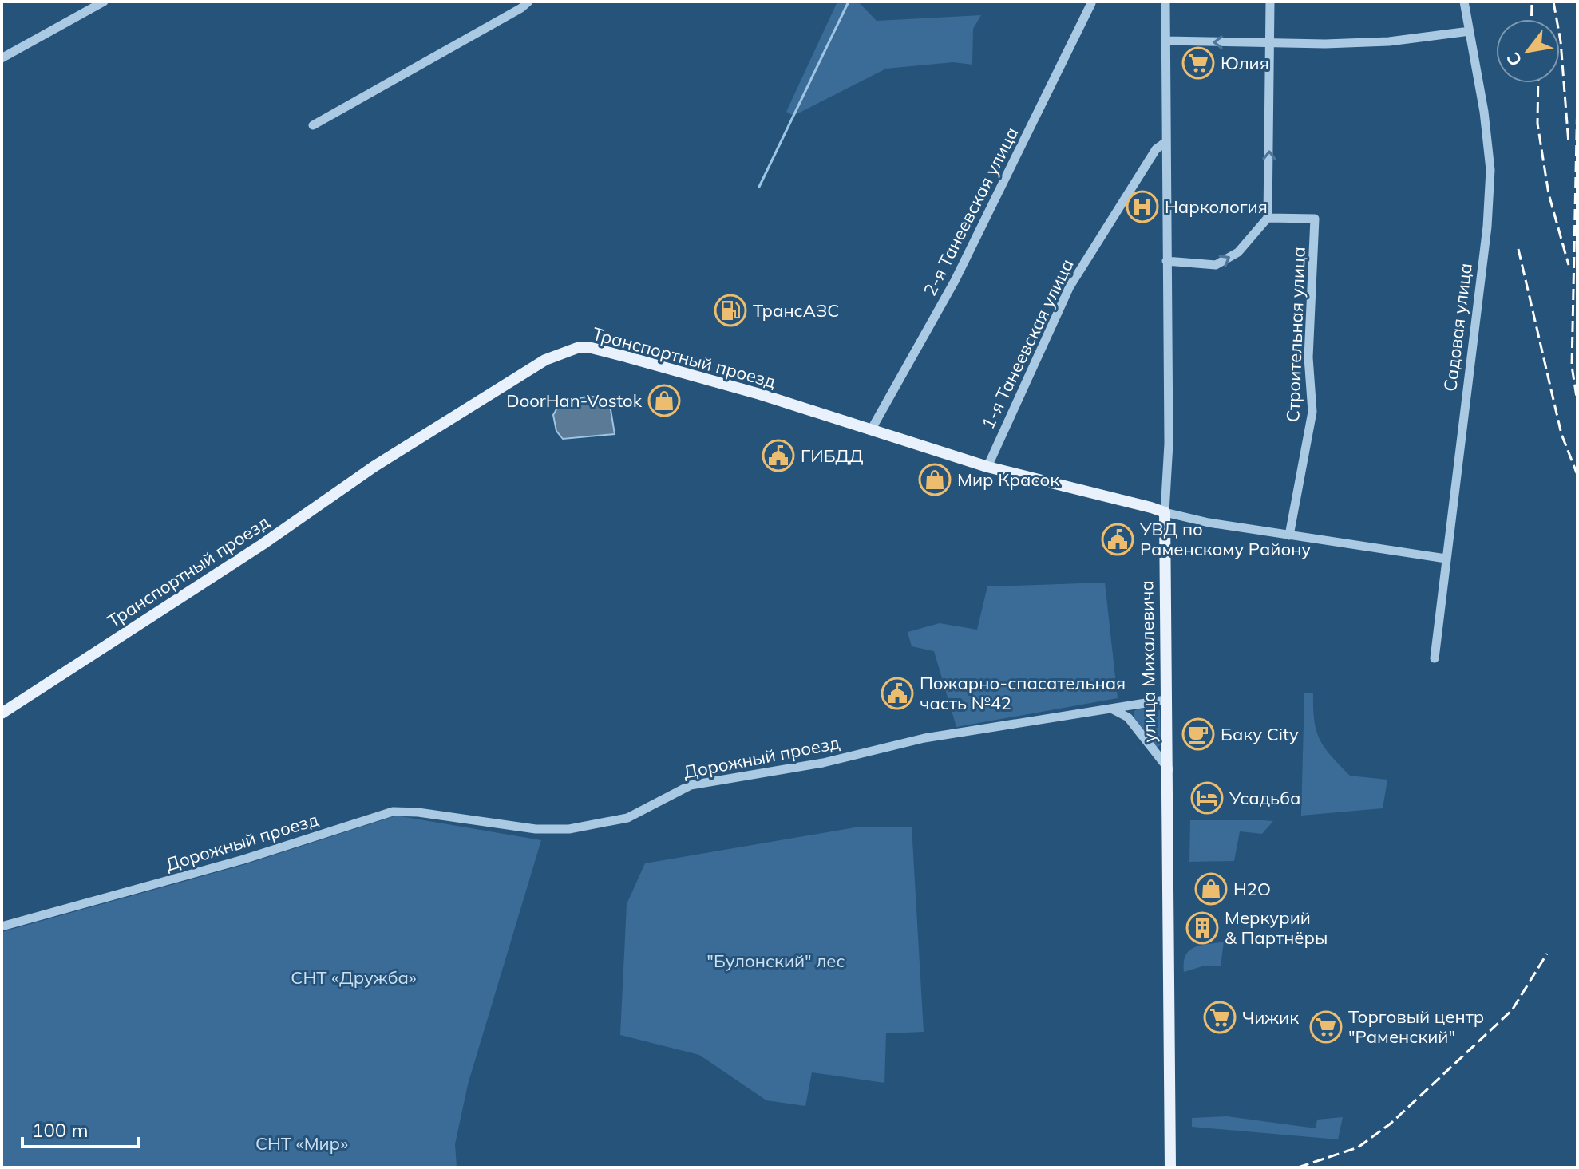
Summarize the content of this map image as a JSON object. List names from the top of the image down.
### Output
{
  "streets": {
    "main road": ["Транспортный проезд", "улица Михалевича"],
    "street": [
      "2-я Танеевская улица",
      "Садовая улица",
      "Строительная улица",
      "1-я Танеевская улица",
      "Дорожный проезд"
    ]
  },
  "crossings": [
    ["2-я Танеевская улица", "Транспортный проезд"],
    ["Садовая улица", "Транспортный проезд"],
    ["Строительная улица", "Транспортный проезд"],
    ["1-я Танеевская улица", "Транспортный проезд"],
    ["1-я Танеевская улица", "улица Михалевича"],
    ["Транспортный проезд", "улица Михалевича"],
    ["улица Михалевича", "Дорожный проезд"]
  ],
  "parks": ["\"Булонский\" лес", "СНТ «Дружба»", "СНТ «Мир»"],
  "places": {
    "supermarket": ["Юлия", "Чижик", "Торговый центр \"Раменский\""],
    "hospital": ["Наркология"],
    "fuel station": ["ТрансАЗС"],
    "shop": ["DoorHan-Vostok", "Мир Красок", "H2O"],
    "public building": ["ГИБДД", "УВД по Раменскому Району", "Пожарно-спасательная часть №42"],
    "cafe": ["Баку City"],
    "hotel": ["Усадьба"],
    "building": ["Меркурий & Партнёры"]
  },
  "scale_bar": "100 m",
  "north": "bottom left"
}
